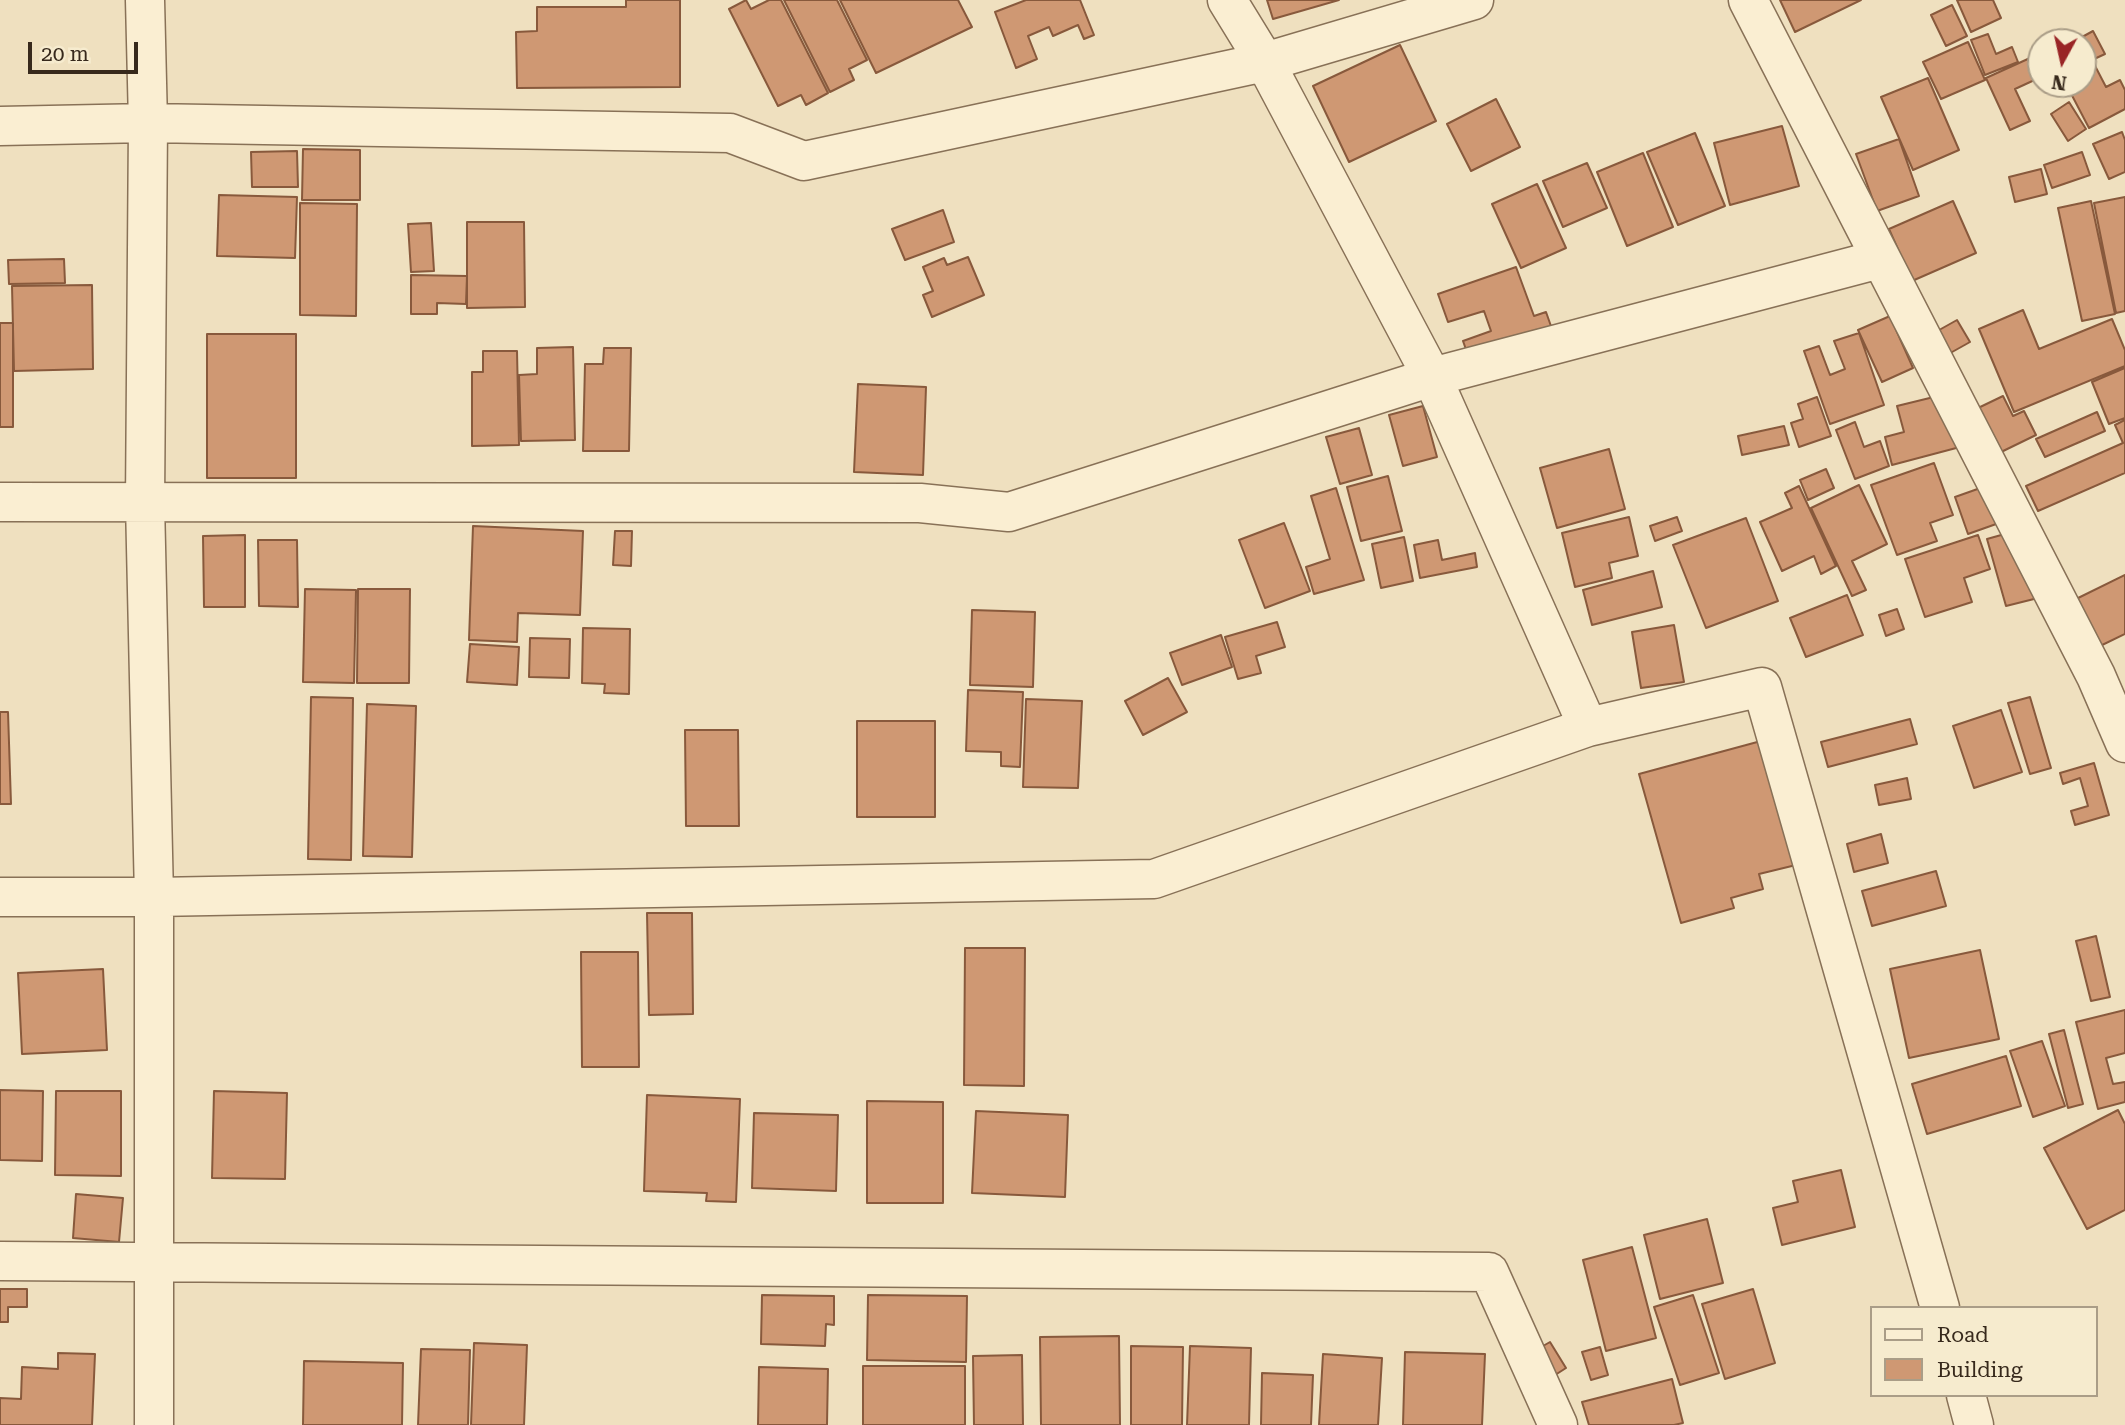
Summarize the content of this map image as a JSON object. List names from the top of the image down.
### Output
{
  "legend": ["Road", "Building"],
  "scale_bar": "20 m",
  "north": "bottom"
}
